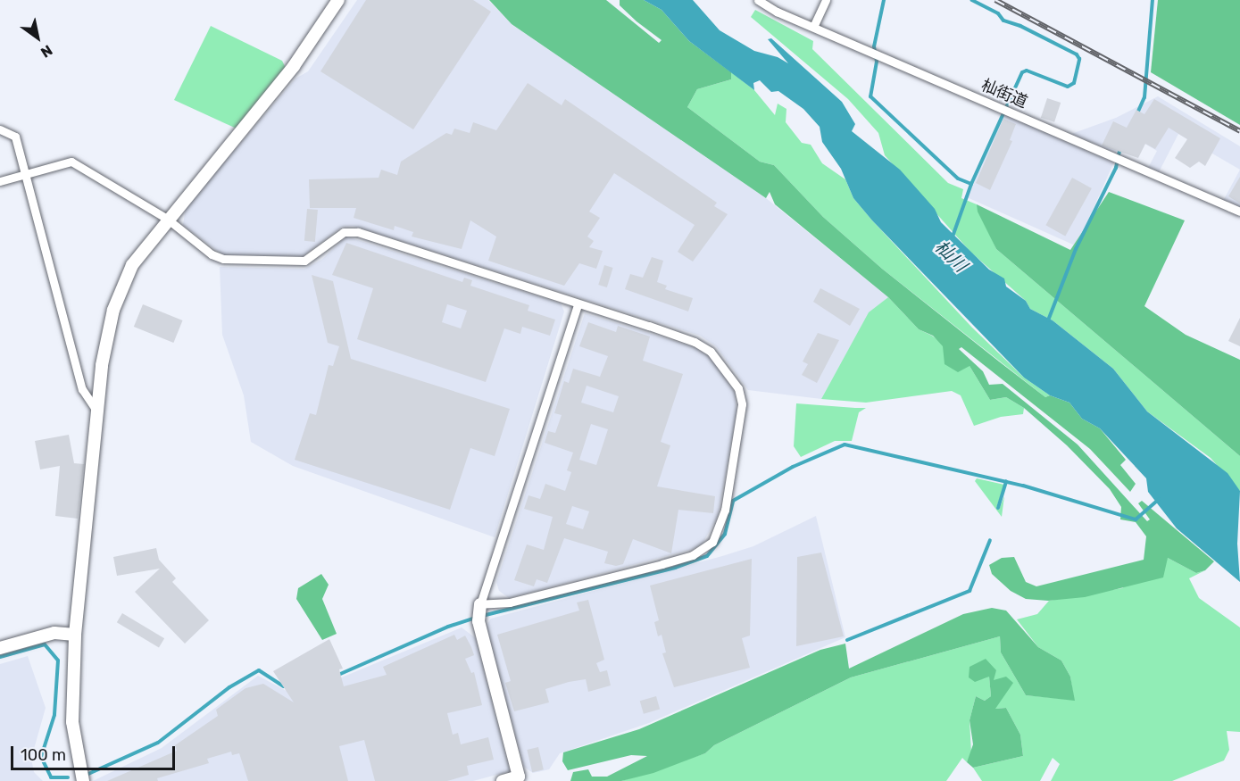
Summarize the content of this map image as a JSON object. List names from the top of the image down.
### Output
{
  "streets": {
    "street": ["杣街道"]
  },
  "water": ["杣川"],
  "scale_bar": "100 m",
  "north": "bottom right"
}
